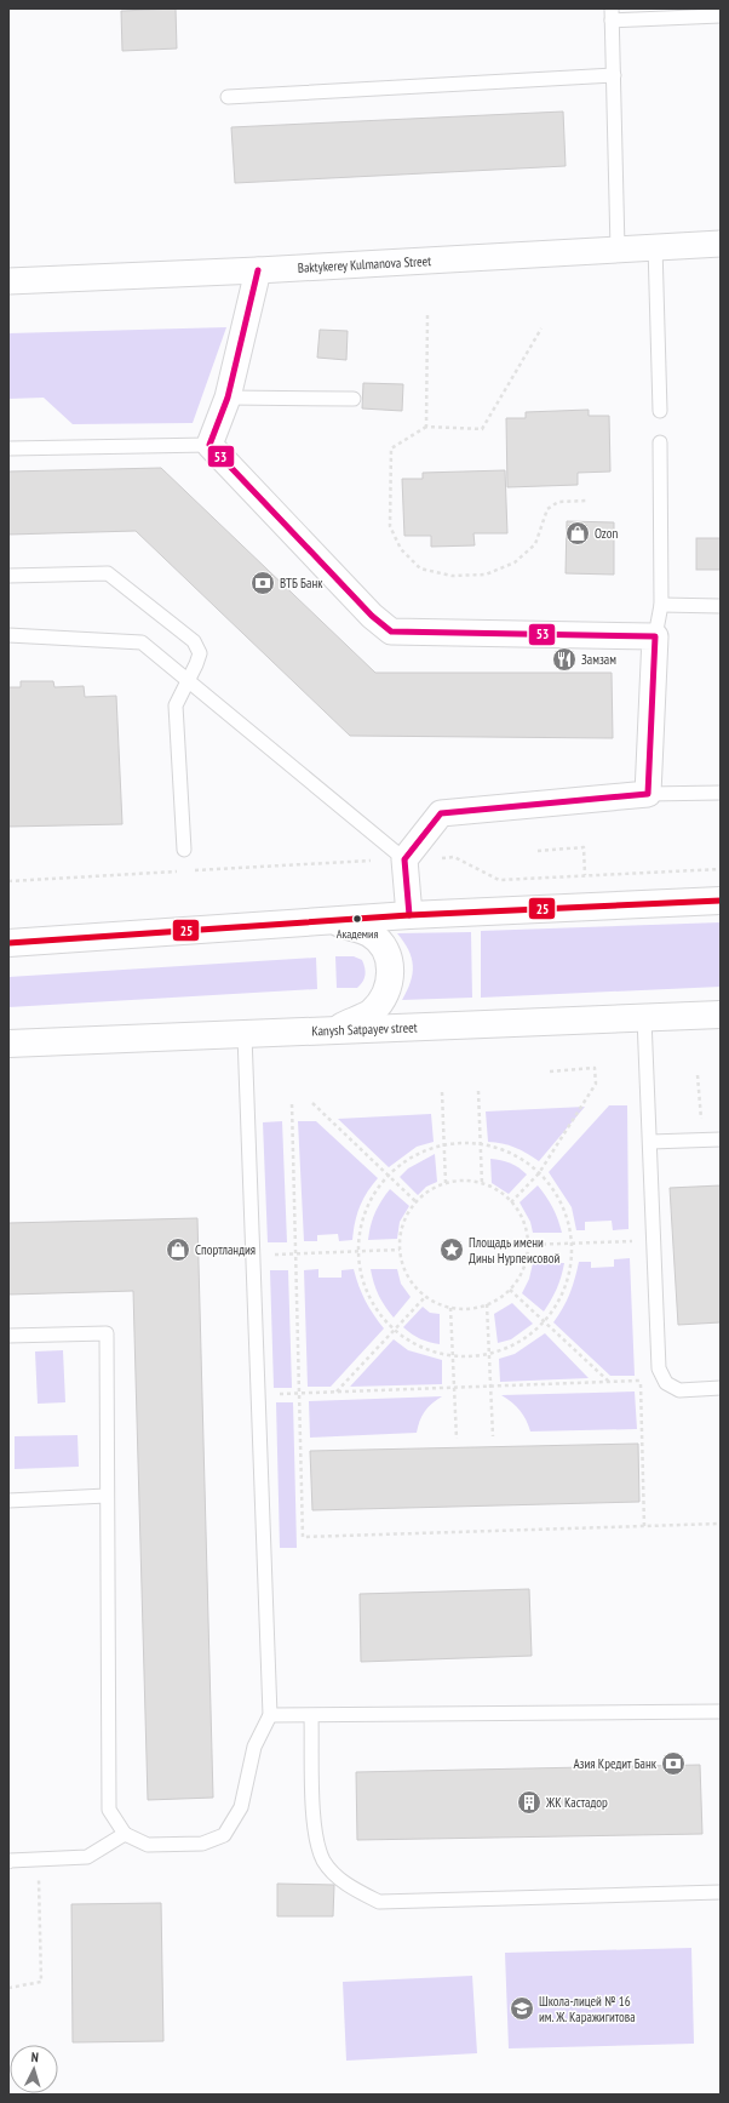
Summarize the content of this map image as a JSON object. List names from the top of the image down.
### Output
{
  "streets": {
    "main road": ["Kanysh Satpayev street"],
    "street": ["Baktykerey Kulmanova Street"]
  },
  "places": {
    "shop": ["Ozon", "Спортландия"],
    "bank": ["ВТБ Банк", "Азия Кредит Банк"],
    "restaurant": ["Замзам"],
    "other": ["Академия"],
    "place": ["Площадь имени Дины Нурпеисовой"],
    "building": ["ЖК Кастадор"],
    "school or university": ["Школа-лицей № 16 им. Ж. Каражигитова"]
  },
  "lines": ["transit line 53", "transit line 25"],
  "north": "top"
}
